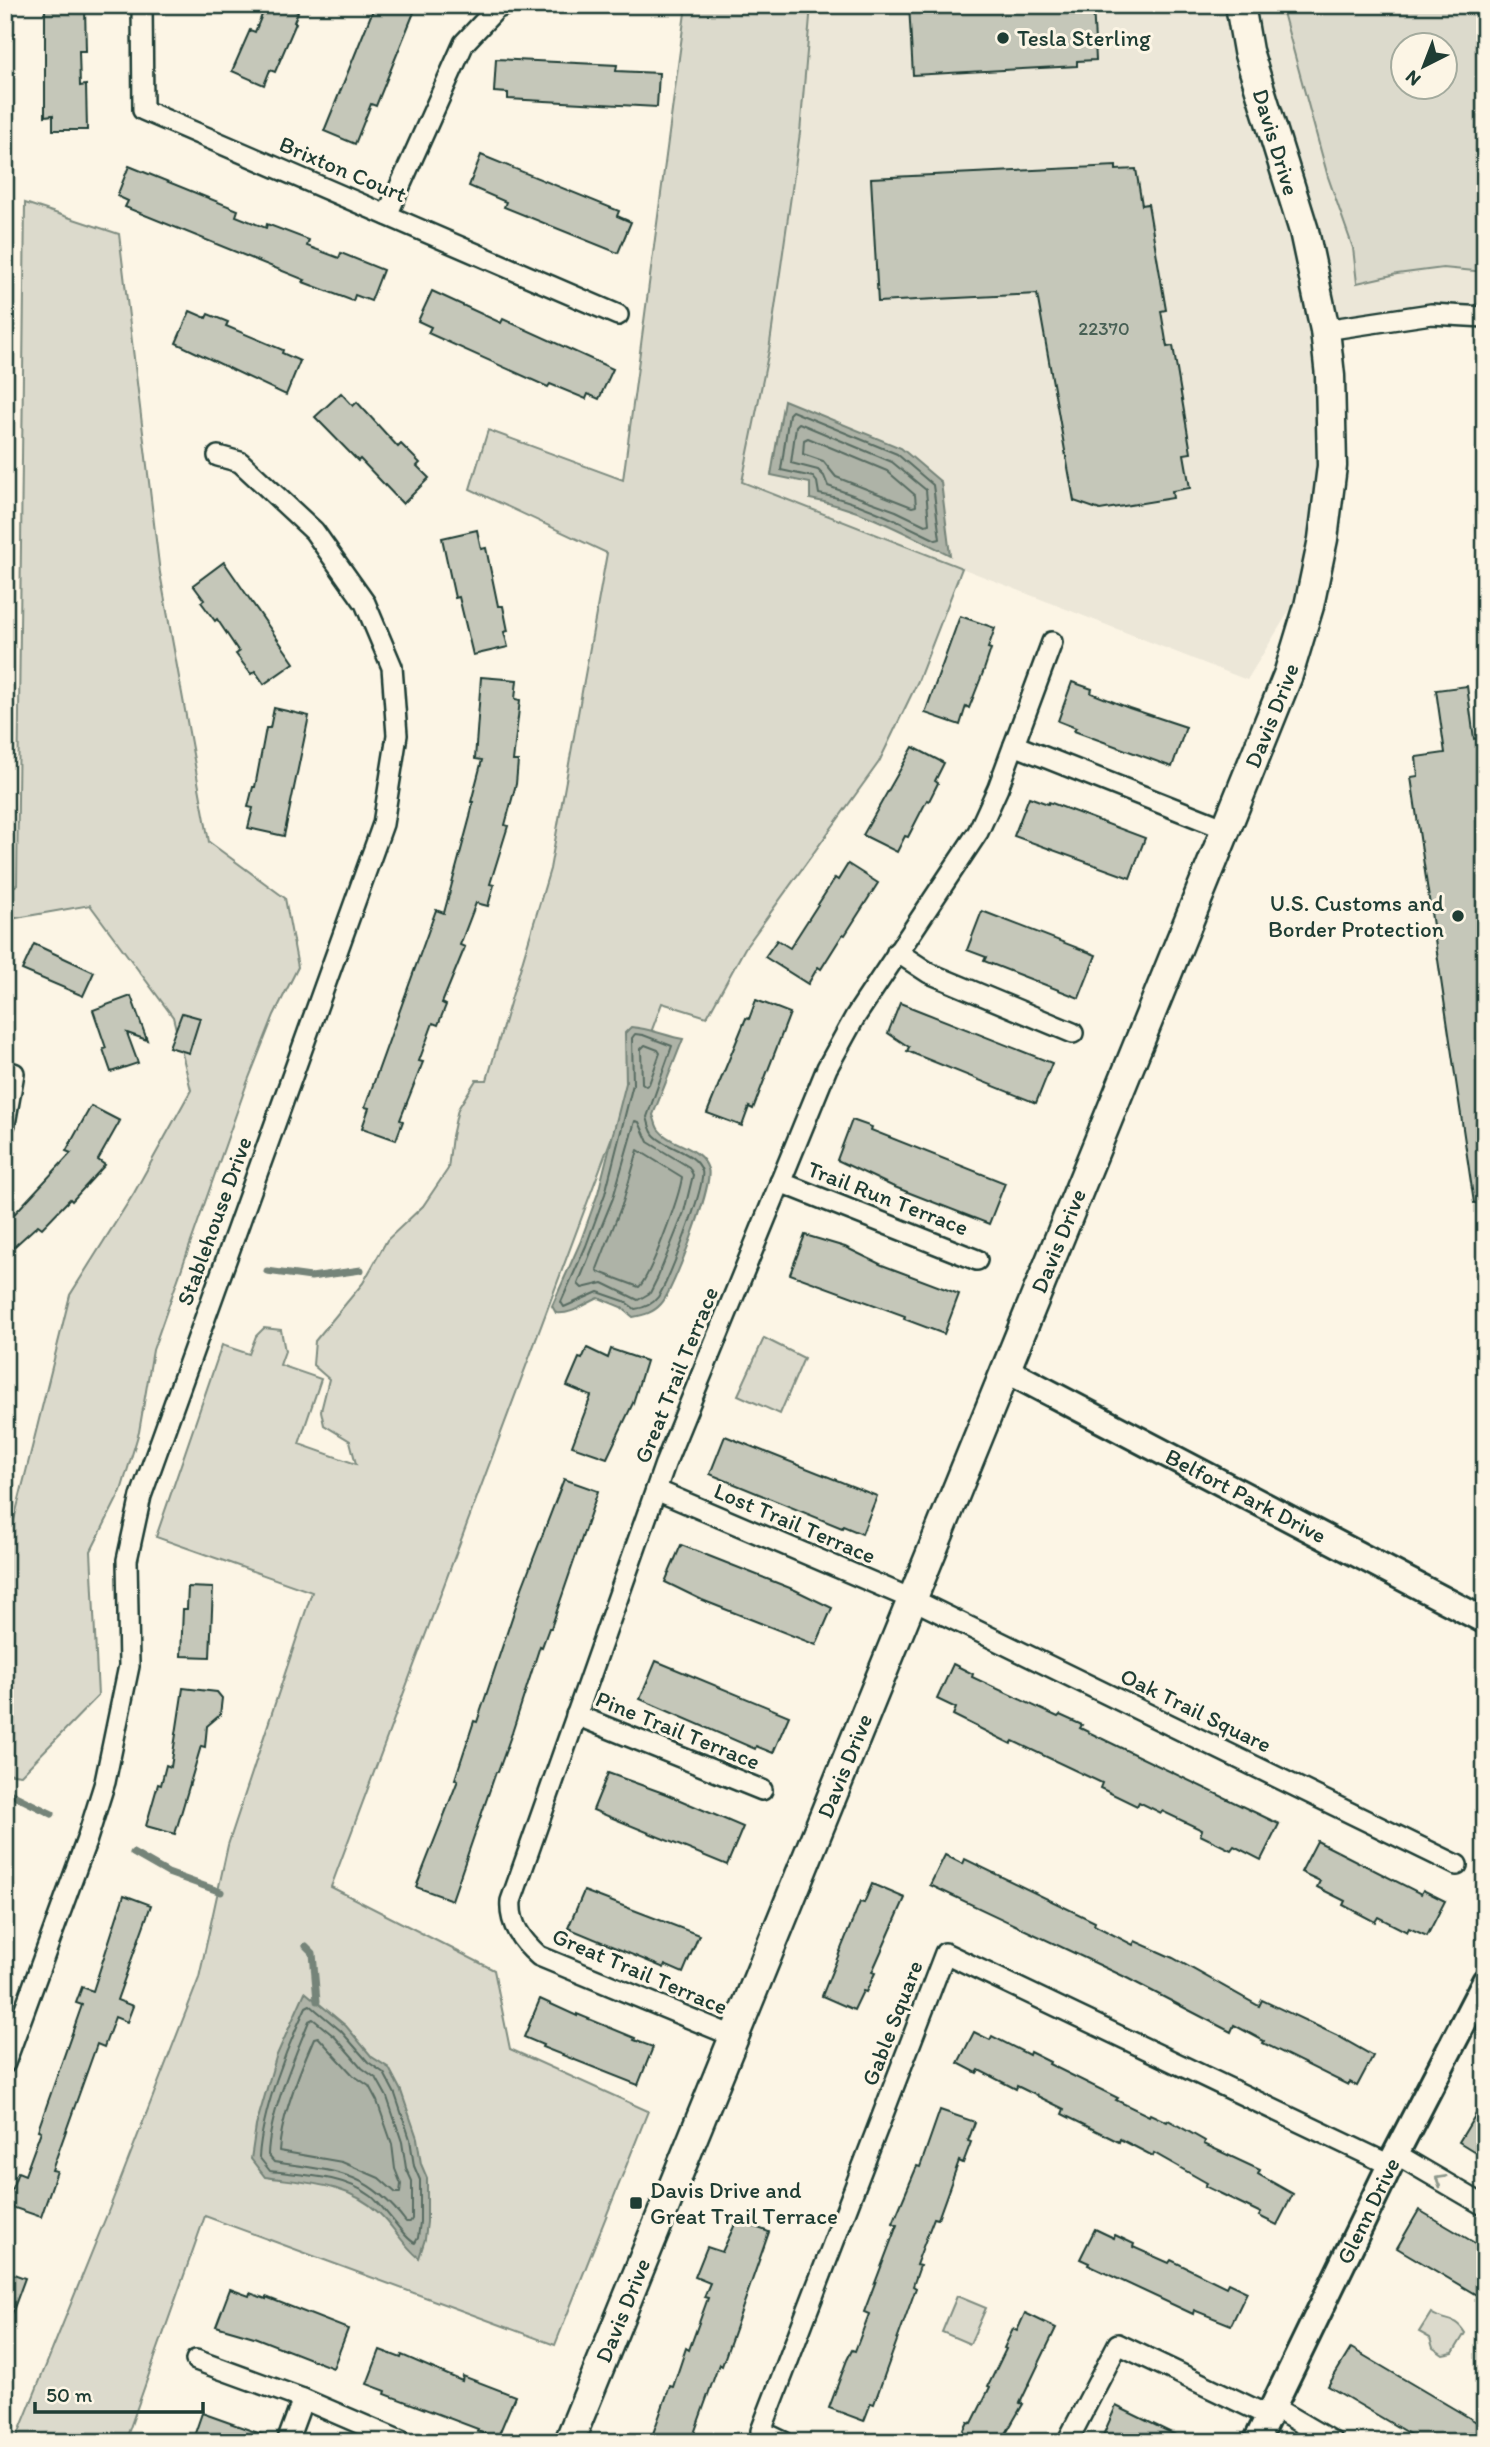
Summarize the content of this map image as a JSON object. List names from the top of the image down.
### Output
{
  "streets": {
    "main road": ["Davis Drive"],
    "street": [
      "Brixton Court",
      "Trail Run Terrace",
      "Stablehouse Drive",
      "Great Trail Terrace",
      "Belfort Park Drive",
      "Lost Trail Terrace",
      "Oak Trail Square",
      "Pine Trail Terrace",
      "Gable Square",
      "Glenn Drive"
    ]
  },
  "crossings": [
    ["Davis Drive", "Great Trail Terrace"],
    ["Davis Drive", "Belfort Park Drive"],
    ["Davis Drive", "Lost Trail Terrace"],
    ["Davis Drive", "Oak Trail Square"],
    ["Trail Run Terrace", "Great Trail Terrace"],
    ["Great Trail Terrace", "Lost Trail Terrace"],
    ["Great Trail Terrace", "Pine Trail Terrace"],
    ["Lost Trail Terrace", "Oak Trail Square"],
    ["Gable Square", "Glenn Drive"]
  ],
  "places": {
    "other": ["Tesla Sterling", "U.S. Customs and Border Protection"],
    "transit": ["Davis Drive and Great Trail Terrace"]
  },
  "house_numbers": ["22370"],
  "scale_bar": "50 m",
  "north": "bottom left"
}
